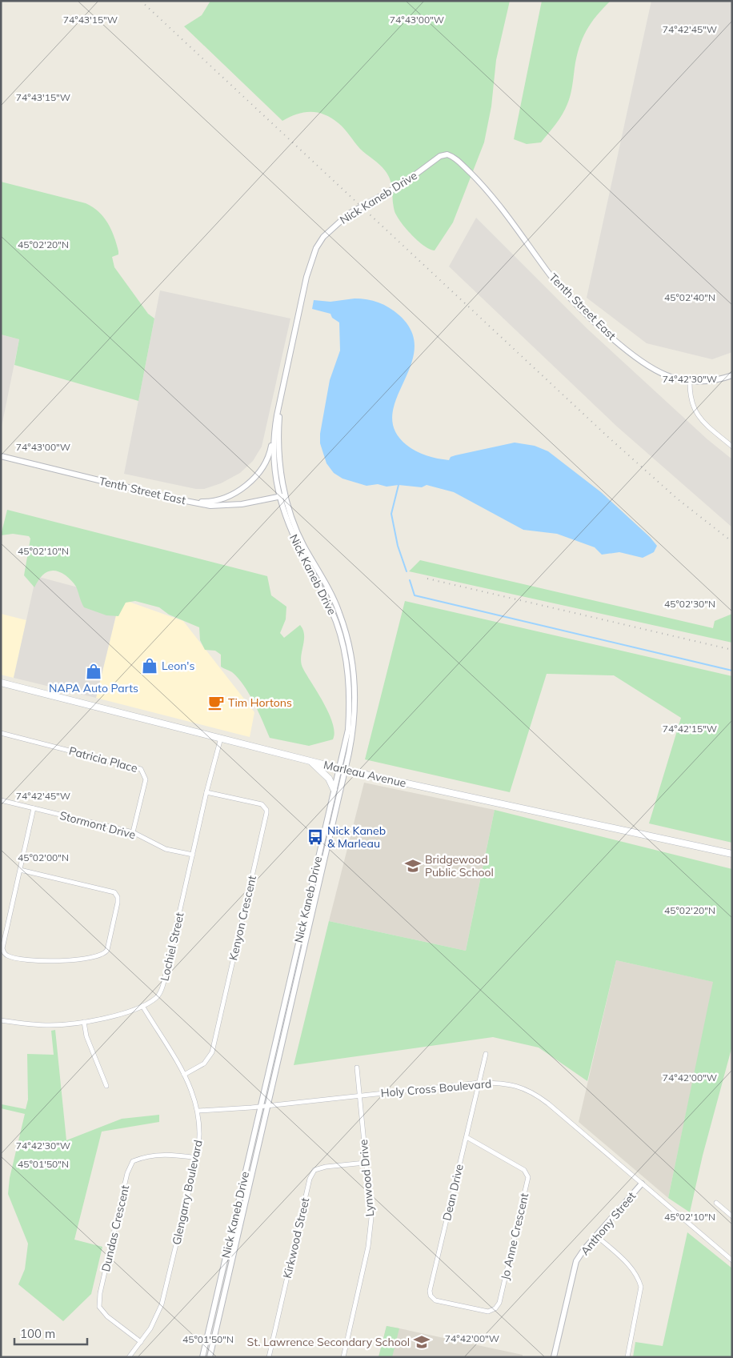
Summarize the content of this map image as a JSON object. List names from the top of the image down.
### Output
{
  "streets": {
    "main road": ["Marleau Avenue"],
    "street": [
      "Nick Kaneb Drive",
      "Tenth Street East",
      "Patricia Place",
      "Stormont Drive",
      "Kenyon Crescent",
      "Lochiel Street",
      "Holy Cross Boulevard",
      "Lynwood Drive",
      "Glengarry Boulevard",
      "Dean Drive",
      "Anthony Street",
      "Dundas Crescent",
      "Jo Anne Crescent",
      "Kirkwood Street"
    ]
  },
  "crossings": [
    ["Nick Kaneb Drive", "Tenth Street East"],
    ["Nick Kaneb Drive", "Marleau Avenue"],
    ["Nick Kaneb Drive", "Holy Cross Boulevard"],
    ["Patricia Place", "Stormont Drive"],
    ["Marleau Avenue", "Lochiel Street"],
    ["Stormont Drive", "Lochiel Street"],
    ["Kenyon Crescent", "Lochiel Street"],
    ["Kenyon Crescent", "Glengarry Boulevard"],
    ["Lochiel Street", "Glengarry Boulevard"],
    ["Holy Cross Boulevard", "Lynwood Drive"],
    ["Holy Cross Boulevard", "Glengarry Boulevard"],
    ["Holy Cross Boulevard", "Dean Drive"],
    ["Holy Cross Boulevard", "Anthony Street"],
    ["Lynwood Drive", "Kirkwood Street"],
    ["Glengarry Boulevard", "Dundas Crescent"],
    ["Dean Drive", "Jo Anne Crescent"]
  ],
  "places": {
    "shop": ["Leon's", "NAPA Auto Parts"],
    "cafe": ["Tim Hortons"],
    "bus stop": ["Nick Kaneb & Marleau"],
    "school or university": ["Bridgewood Public School", "St. Lawrence Secondary School"]
  },
  "scale_bar": "100 m",
  "coordinates": [
    "74°43'15\"W",
    "74°43'00\"W",
    "74°42'45\"W",
    "45°02'20\"N",
    "45°02'40\"N",
    "74°42'30\"W",
    "45°02'10\"N",
    "45°02'30\"N",
    "74°42'15\"W",
    "45°02'00\"N",
    "74°42'00\"W",
    "45°01'50\"N"
  ]
}
